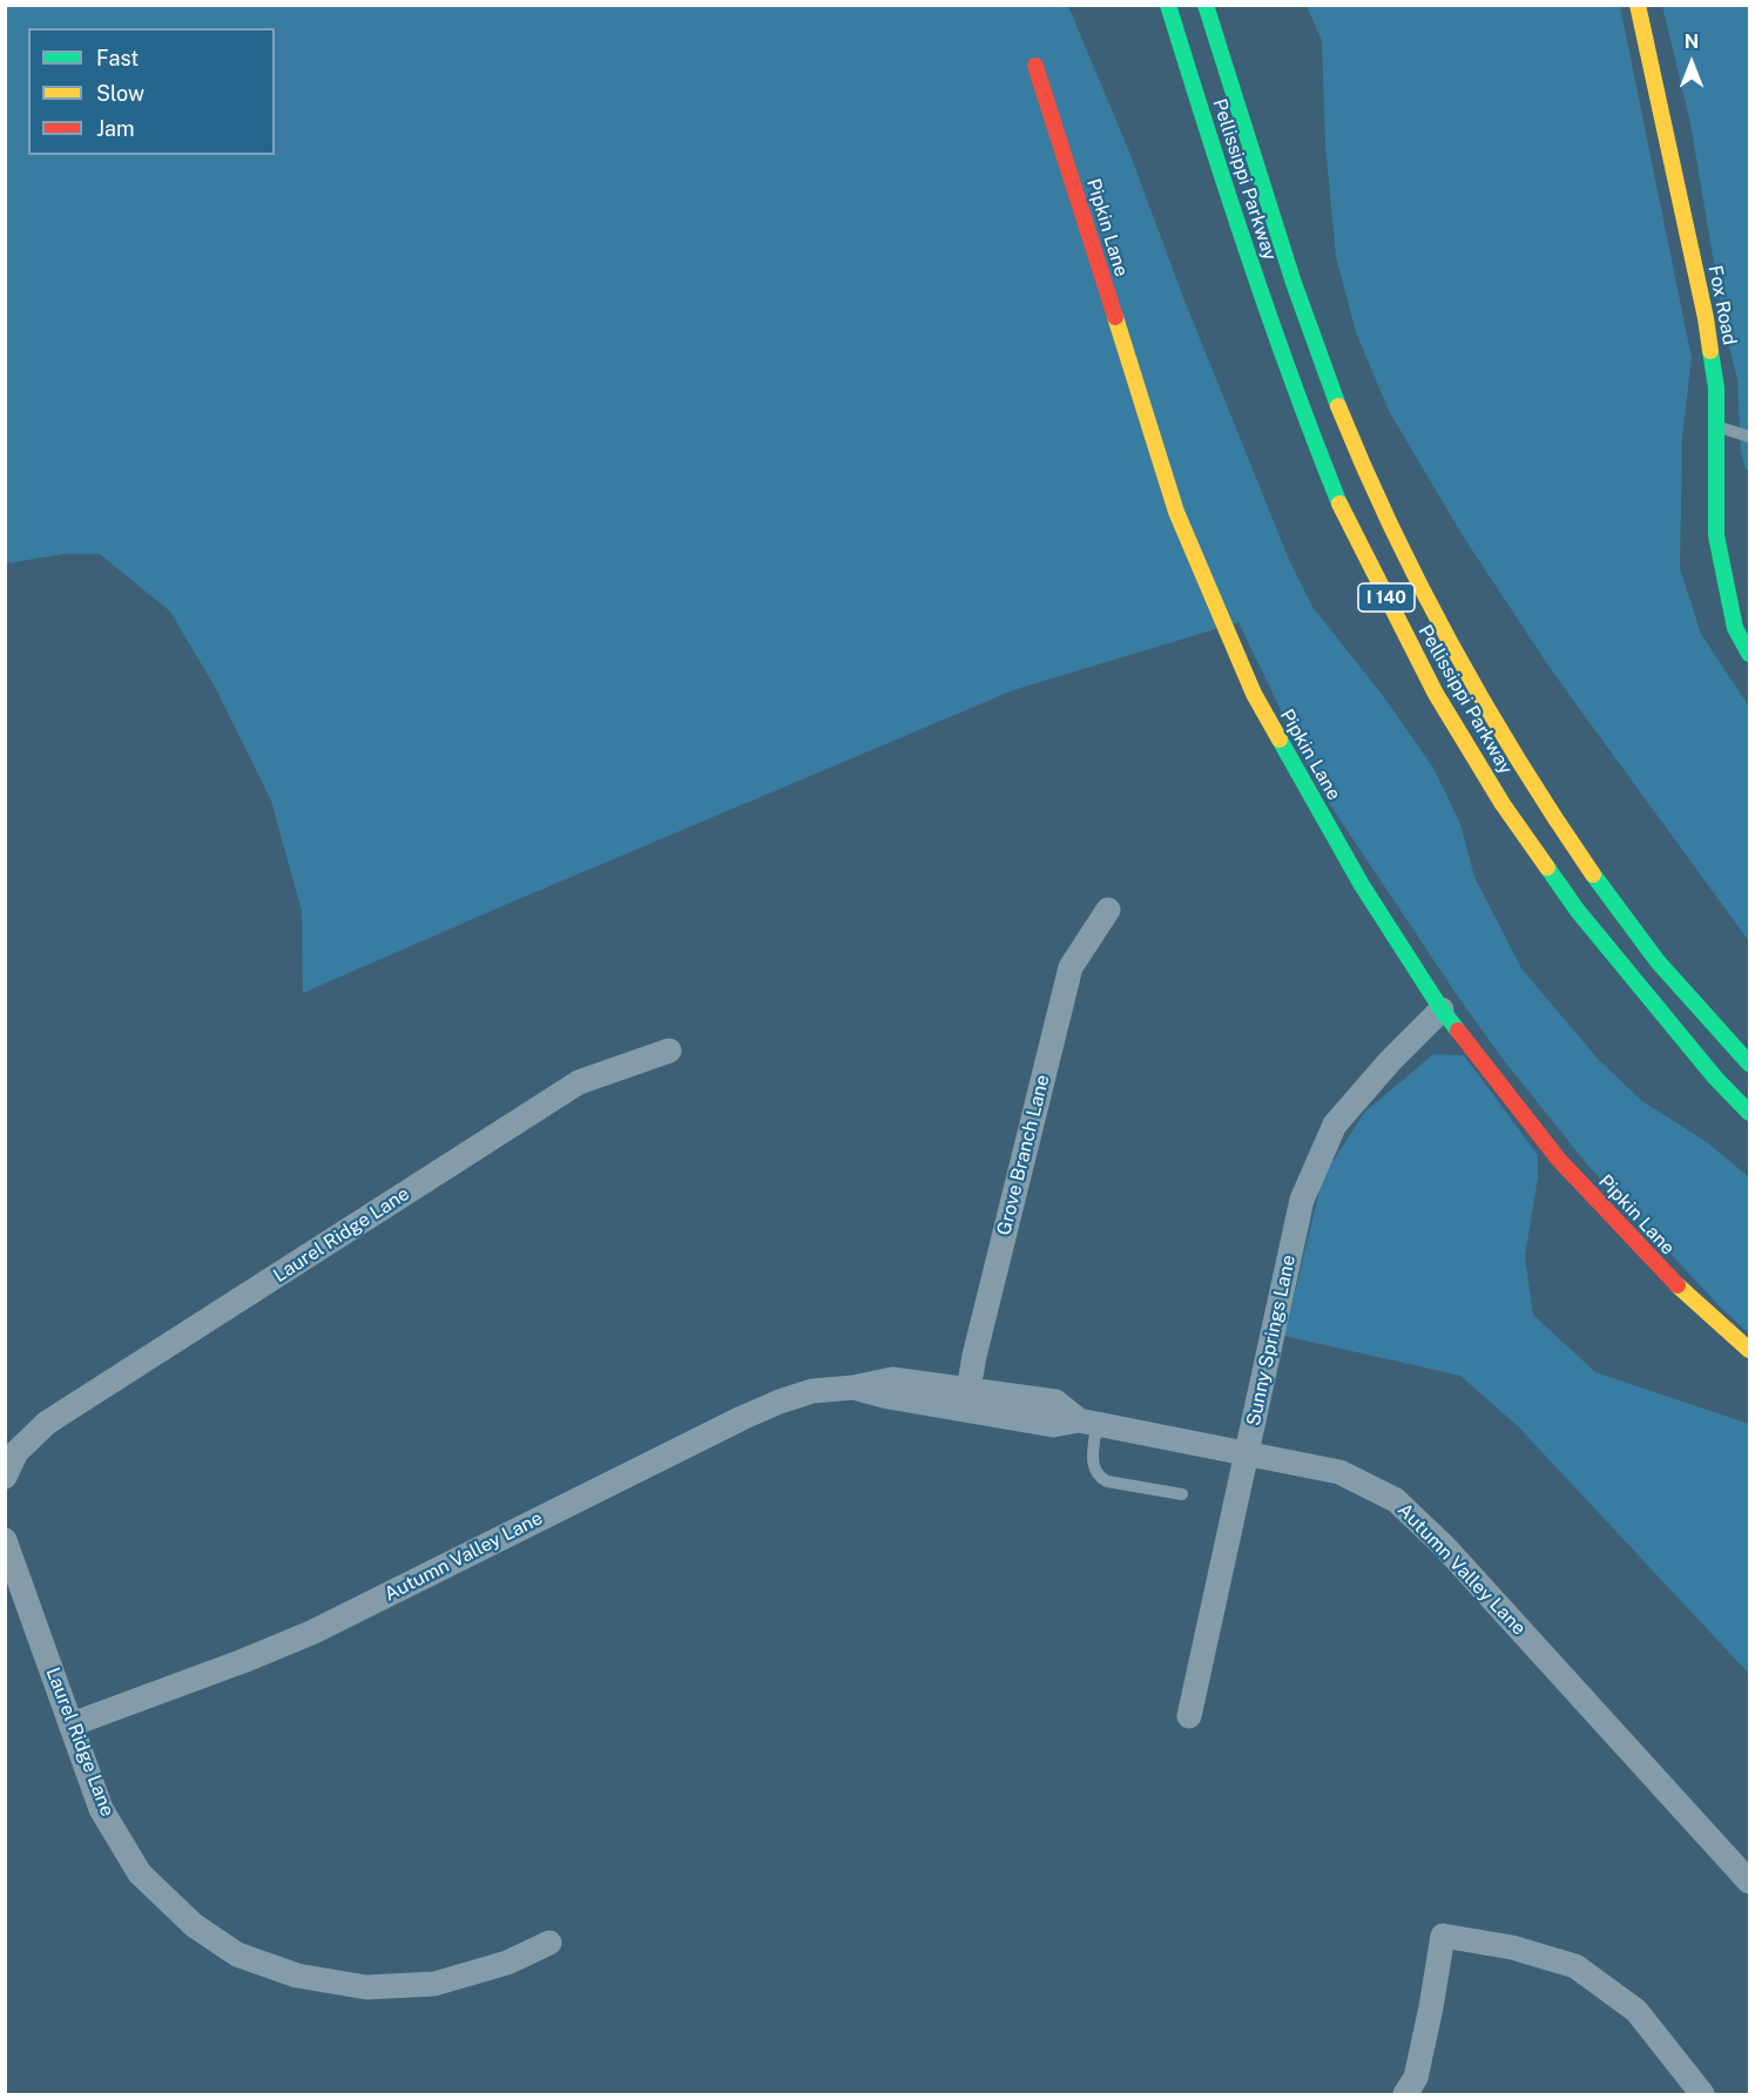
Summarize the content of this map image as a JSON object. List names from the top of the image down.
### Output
{
  "streets": {
    "main road": [
      "Pellissippi Parkway",
      "Pipkin Lane",
      "Fox Road",
      "I 140"
    ],
    "street": [
      "Grove Branch Lane",
      "Laurel Ridge Lane",
      "Sunny Springs Lane",
      "Autumn Valley Lane"
    ]
  },
  "crossings": [
    ["Pipkin Lane", "Sunny Springs Lane"],
    ["Grove Branch Lane", "Autumn Valley Lane"],
    ["Laurel Ridge Lane", "Autumn Valley Lane"],
    ["Sunny Springs Lane", "Autumn Valley Lane"]
  ],
  "legend": ["Fast", "Slow", "Jam"],
  "north": "top"
}
